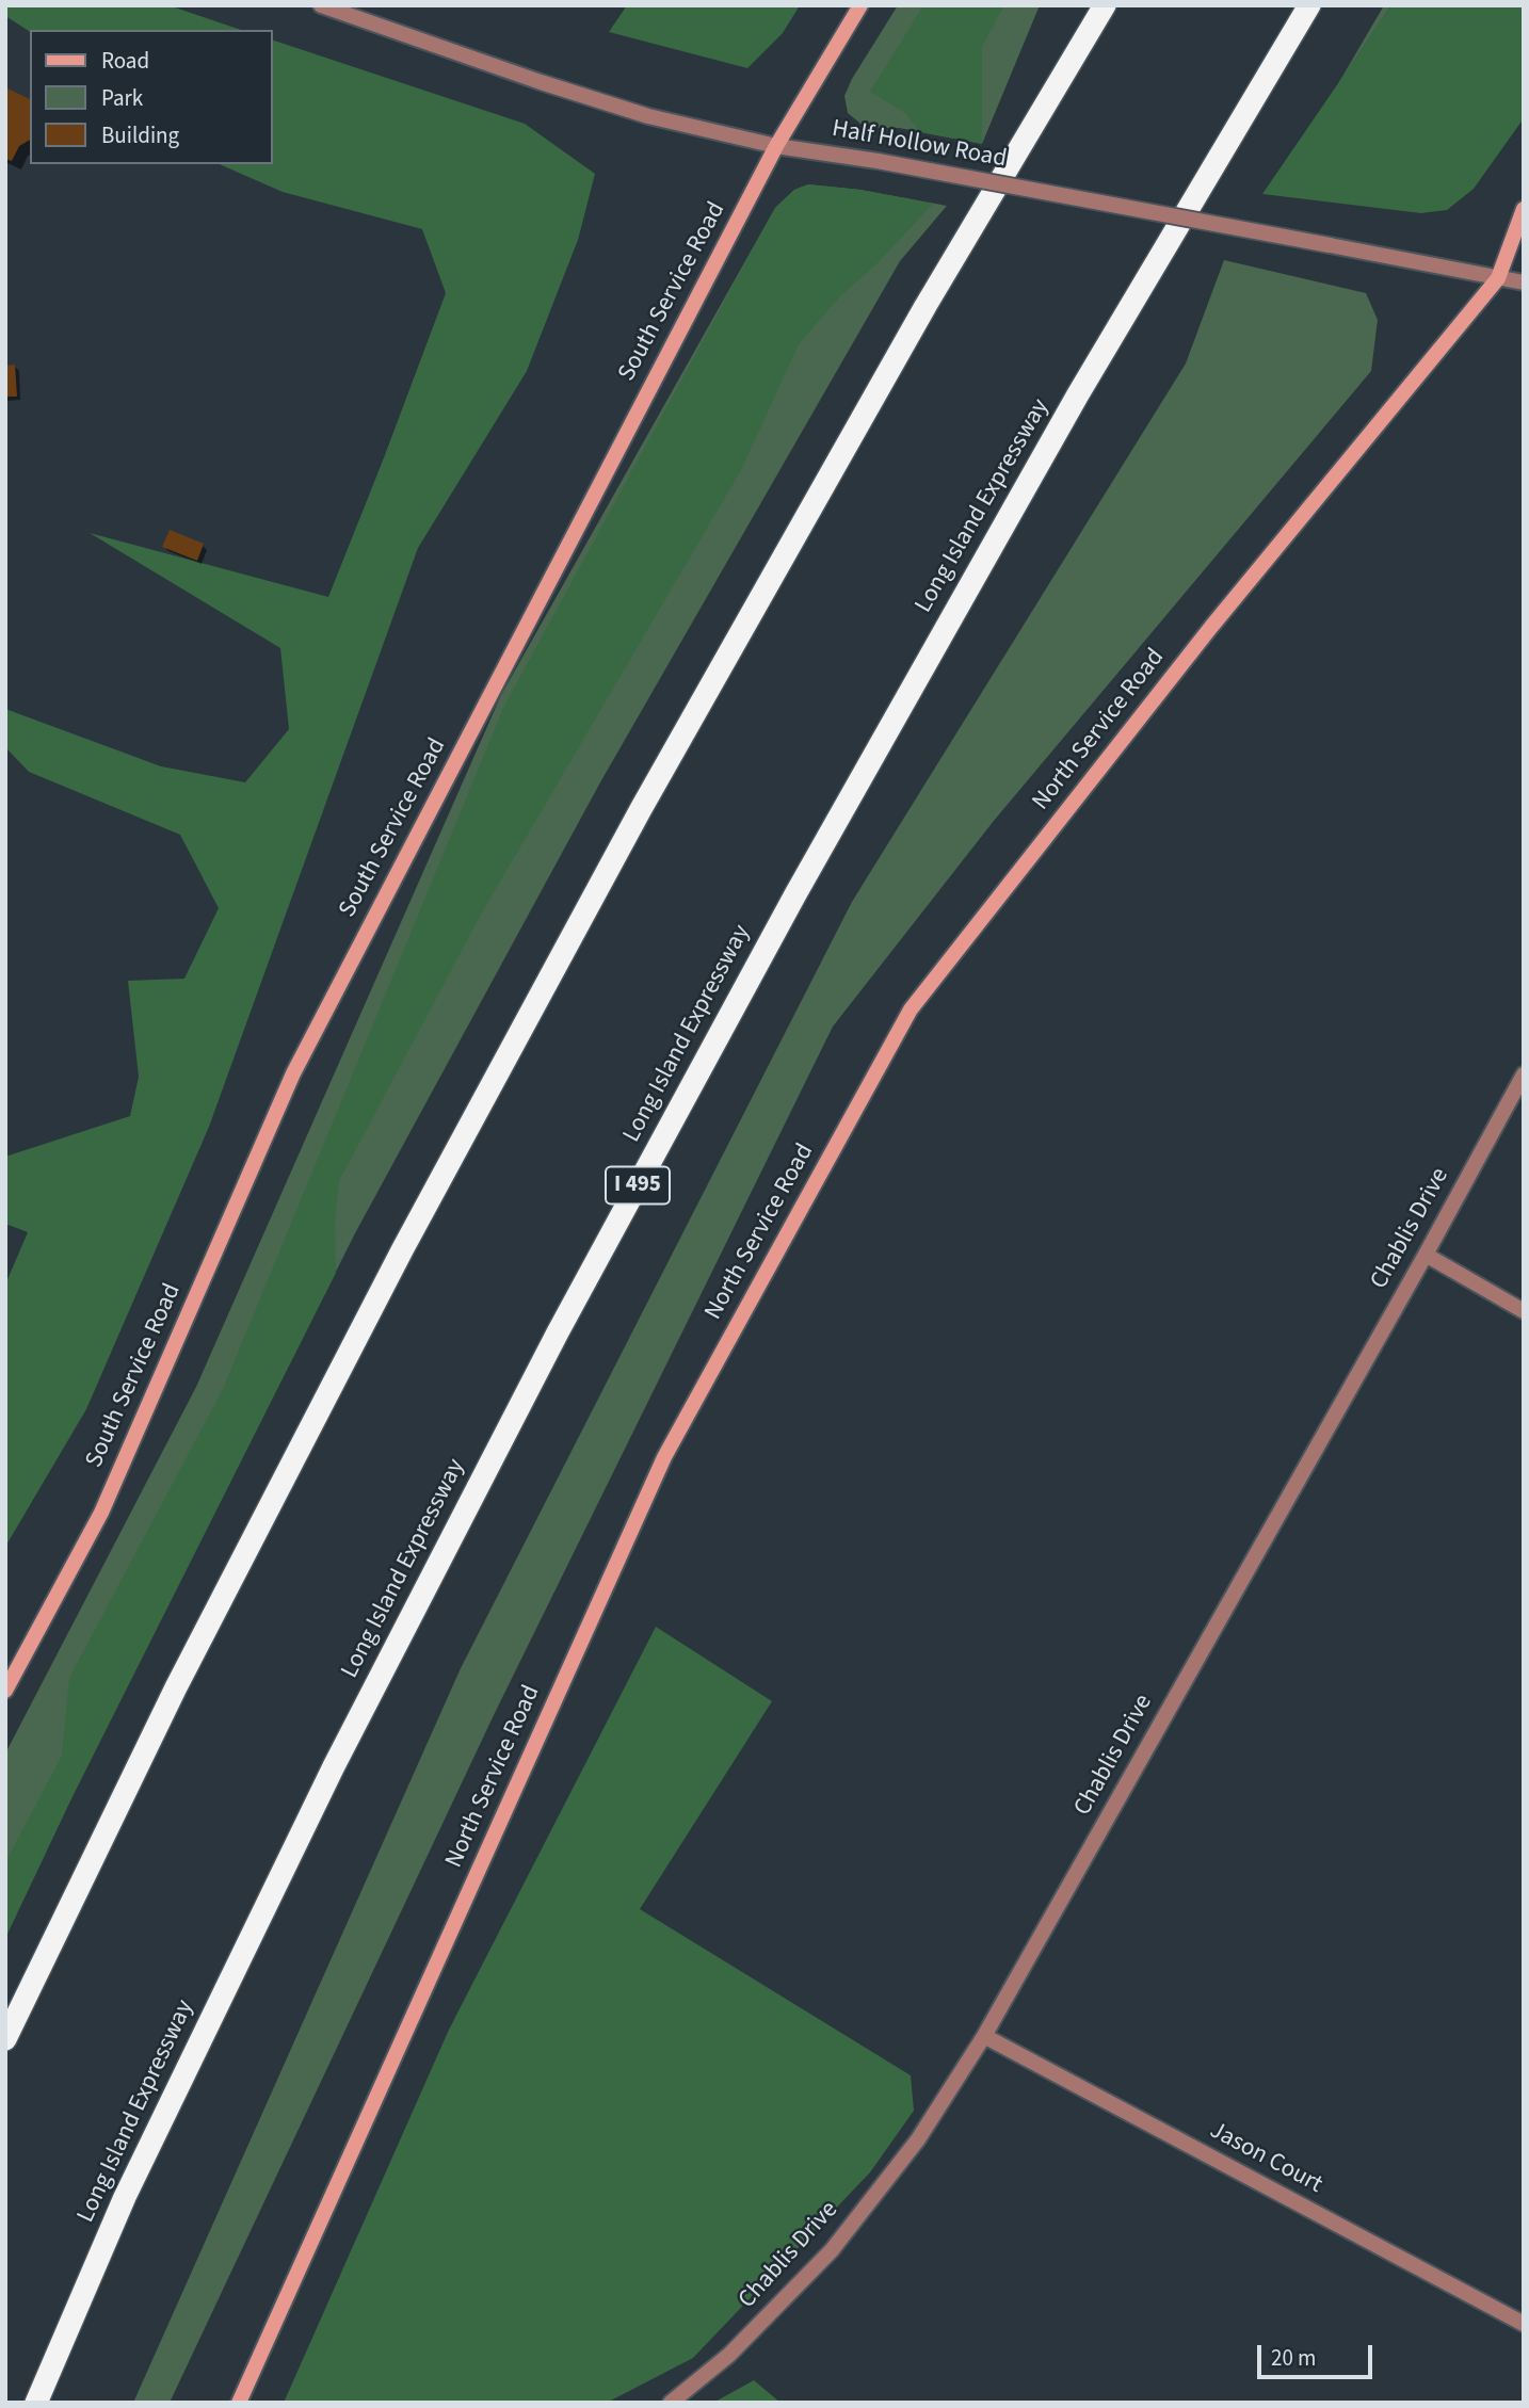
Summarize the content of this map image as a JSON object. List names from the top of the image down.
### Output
{
  "streets": {
    "highway": ["Long Island Expressway", "I 495"],
    "main road": ["South Service Road", "North Service Road"],
    "street": ["Half Hollow Road", "Chablis Drive", "Jason Court"]
  },
  "crossings": [
    ["Half Hollow Road", "South Service Road"],
    ["Half Hollow Road", "North Service Road"],
    ["Chablis Drive", "Jason Court"]
  ],
  "legend": ["Road", "Park", "Building"],
  "scale_bar": "20 m"
}
